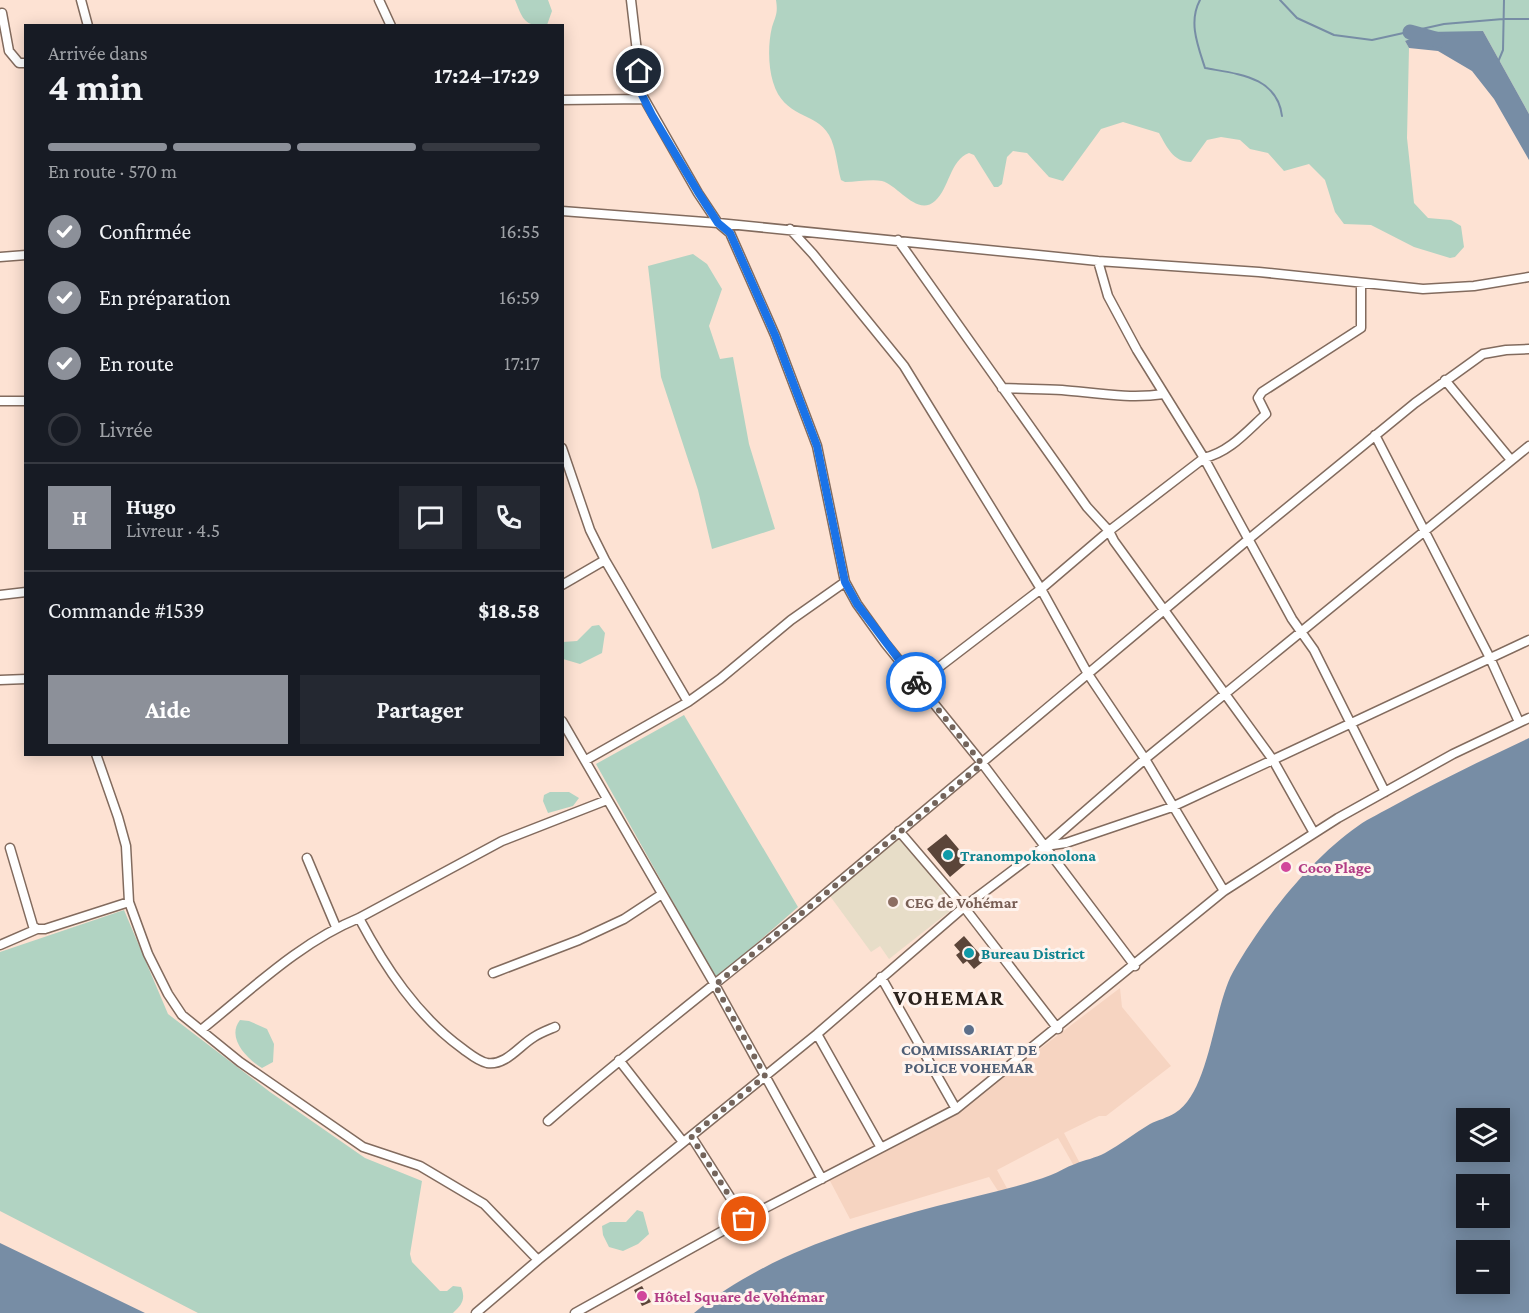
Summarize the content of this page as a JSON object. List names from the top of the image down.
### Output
{
  "districts": ["VOHEMAR"],
  "places": [
    "Tranompokonolona",
    "Coco Plage",
    "CEG de Vohémar",
    "Bureau District",
    "COMMISSARIAT DE POLICE VOHEMAR",
    "Hôtel Square de Vohémar"
  ],
  "page": {
    "heading": ["4 min", "Arrivée dans", "17:24–17:29"],
    "panel": [
      "Hugo",
      "Livreur · 4.5",
      "Commande #1539",
      "$18.58"
    ],
    "bar": "En route · 570 m",
    "list": [
      ["Confirmée", "16:55"],
      ["En préparation", "16:59"],
      ["En route", "17:17"],
      "Livrée"
    ],
    "round": "H",
    "buttons": ["Aide", "Partager"],
    "map_buttons": ["+", "−"]
  }
}
